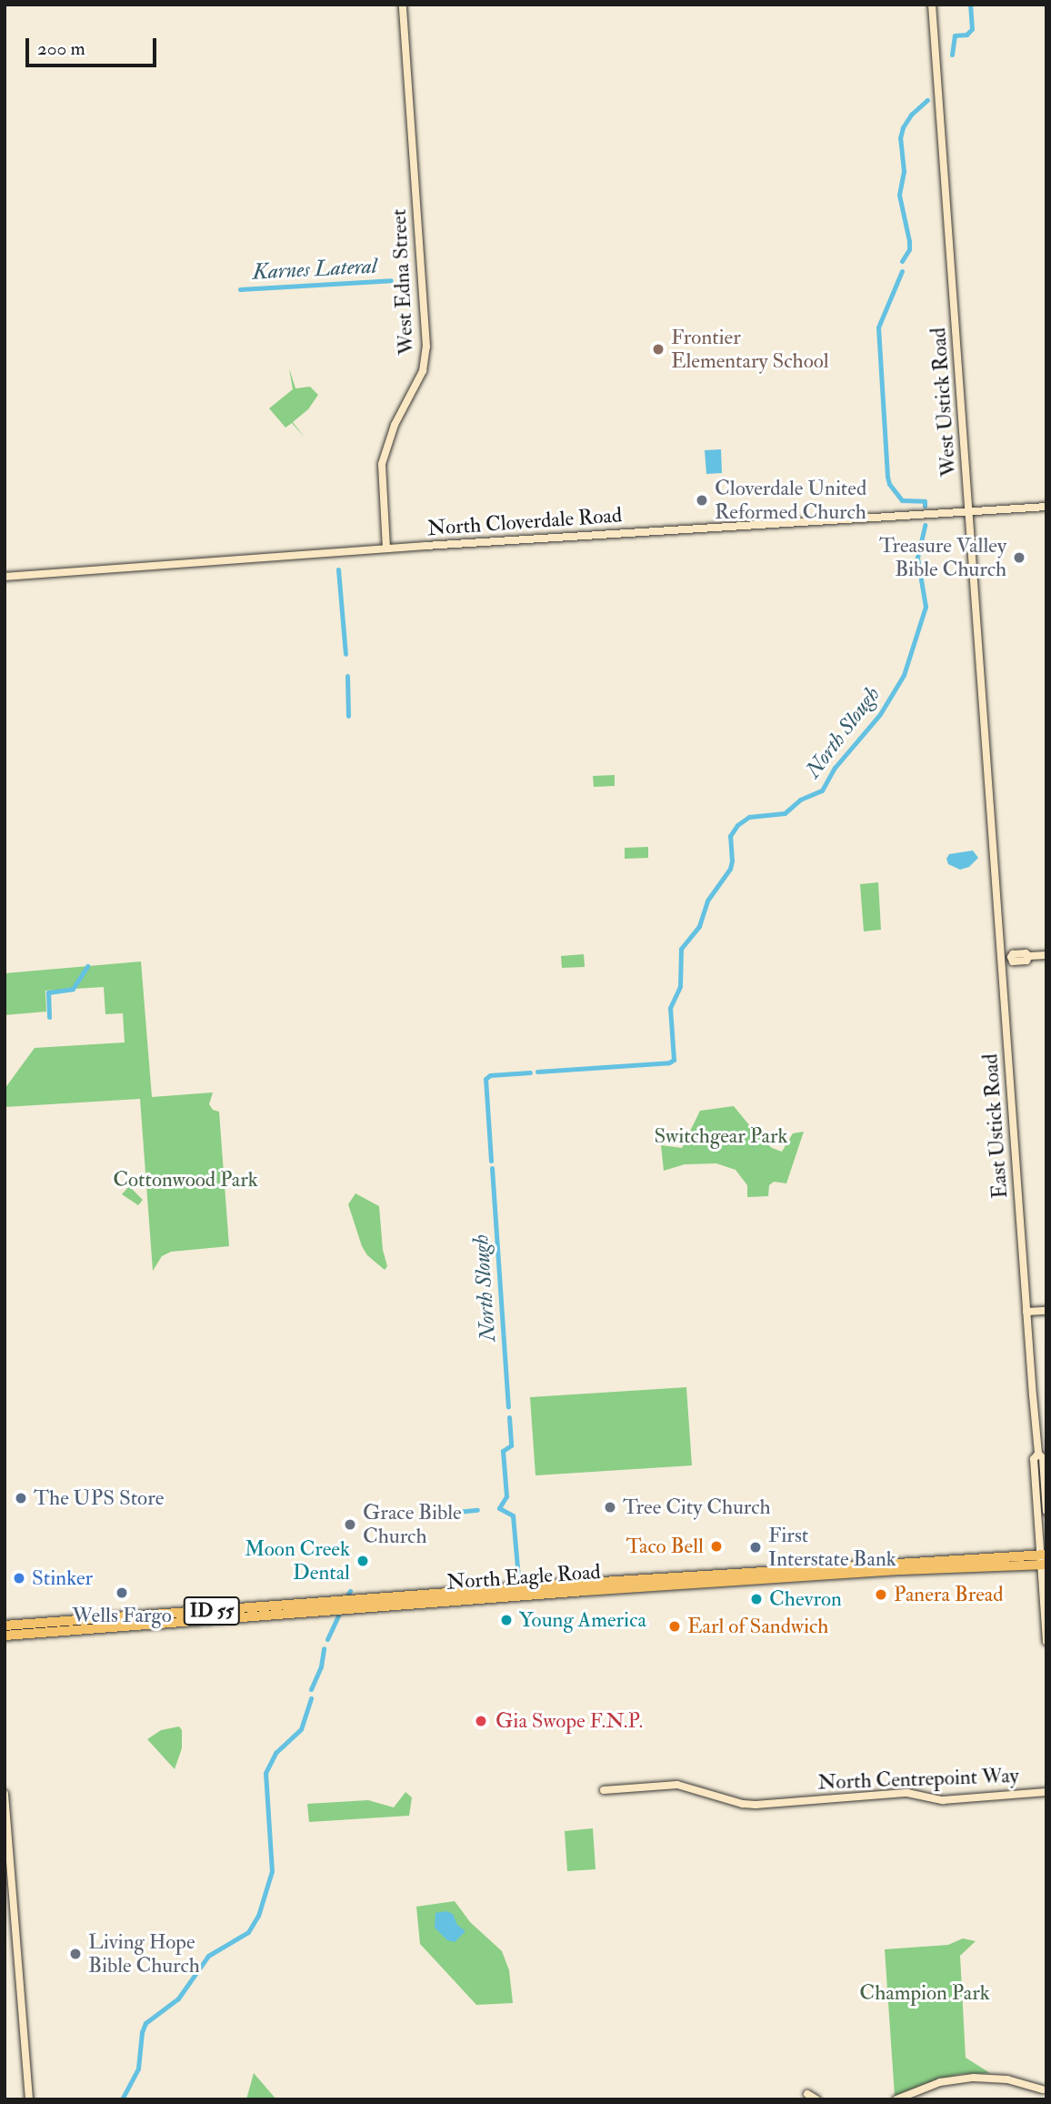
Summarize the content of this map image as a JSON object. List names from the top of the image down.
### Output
{
  "streets": {
    "highway": ["North Eagle Road", "ID 55"],
    "main road": [
      "West Edna Street",
      "West Ustick Road",
      "North Cloverdale Road",
      "East Ustick Road",
      "North Centrepoint Way"
    ]
  },
  "crossings": [
    ["West Edna Street", "North Cloverdale Road"],
    ["West Ustick Road", "North Cloverdale Road"],
    ["West Ustick Road", "East Ustick Road"],
    ["East Ustick Road", "North Eagle Road"],
    ["North Eagle Road", "ID 55"]
  ],
  "water": ["Karnes Lateral", "North Slough"],
  "parks": ["Switchgear Park", "Cottonwood Park", "Champion Park"],
  "places": [
    "Frontier Elementary School",
    "Cloverdale United Reformed Church",
    "Treasure Valley Bible Church",
    "The UPS Store",
    "Tree City Church",
    "Grace Bible Church",
    "Taco Bell",
    "First Interstate Bank",
    "Moon Creek Dental",
    "Stinker",
    "Wells Fargo",
    "Panera Bread",
    "Chevron",
    "Young America",
    "Earl of Sandwich",
    "Gia Swope F.N.P.",
    "Living Hope Bible Church"
  ],
  "scale_bar": "200 m"
}
